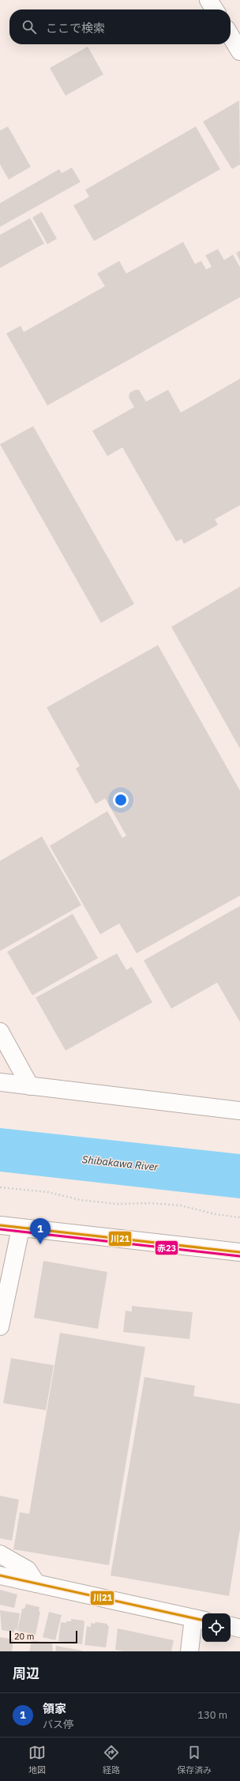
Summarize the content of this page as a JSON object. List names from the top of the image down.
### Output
{
  "water": ["Shibakawa River"],
  "lines": ["transit line 川21", "transit line 赤23"],
  "scale_bar": "20 m",
  "page": {
    "search": "ここで検索",
    "pins": "1",
    "scale": "20 m",
    "heading": "周辺",
    "list": [
      {
        "mark": "1",
        "name": "領家",
        "note": "バス停",
        "value": "130 m"
      }
    ],
    "nav": ["地図", "経路", "保存済み"]
  }
}
